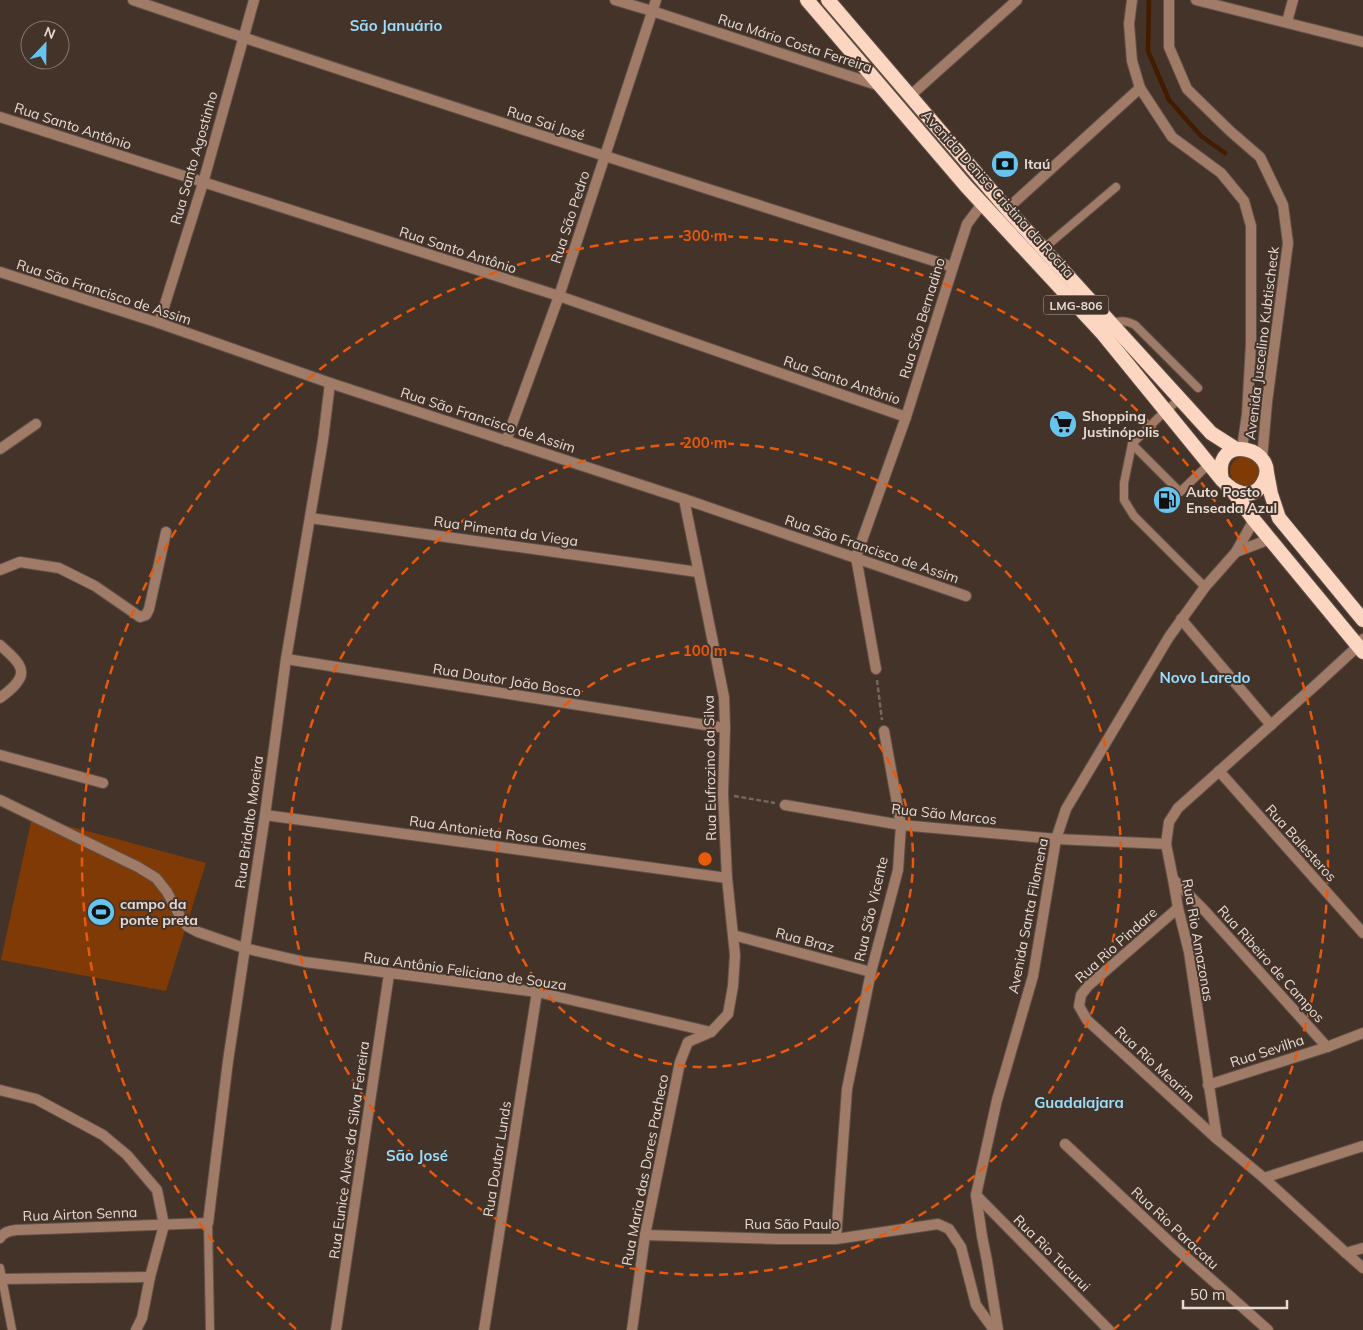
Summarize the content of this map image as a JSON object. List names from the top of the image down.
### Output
{
  "streets": {
    "highway": ["Avenida Denise Cristina da Rocha", "LMG-806"],
    "street": [
      "Rua Mário Costa Ferreira",
      "Rua Sai José",
      "Rua Santo Antônio",
      "Rua Santo Agostinho",
      "Rua São Pedro",
      "Rua São Francisco de Assim",
      "Rua São Bernadino",
      "Avenida Juscelino Kubtischeck",
      "Rua Pimenta da Viega",
      "Rua Doutor João Bosco",
      "Rua Eufrozino da Silva",
      "Rua São Marcos",
      "Rua Bridalto Moreira",
      "Rua Antonieta Rosa Gomes",
      "Rua Balesteros",
      "Rua São Vicente",
      "Avenida Santa Filomena",
      "Rua Braz",
      "Rua Rio Amazonas",
      "Rua Rio Pindare",
      "Rua Ribeiro de Campos",
      "Rua Antônio Feliciano de Souza",
      "Rua Sevilha",
      "Rua Rio Mearim",
      "Rua Eunice Alves da Silva Ferreira",
      "Rua Doutor Lunds",
      "Rua Maria das Dores Pacheco",
      "Rua Airton Senna",
      "Rua São Paulo",
      "Rua Rio Paracatu",
      "Rua Rio Tucurui"
    ]
  },
  "crossings": [
    ["Rua Mário Costa Ferreira", "Avenida Denise Cristina da Rocha"],
    ["Rua Mário Costa Ferreira", "Rua São Pedro"],
    ["Rua Sai José", "Rua Santo Agostinho"],
    ["Rua Sai José", "Rua São Pedro"],
    ["Rua Sai José", "Rua São Bernadino"],
    ["Rua Santo Antônio", "Rua Santo Agostinho"],
    ["Rua Santo Antônio", "Rua São Pedro"],
    ["Rua Santo Antônio", "Rua São Bernadino"],
    ["Rua Santo Agostinho", "Rua São Francisco de Assim"],
    ["Avenida Denise Cristina da Rocha", "LMG-806"],
    ["Avenida Denise Cristina da Rocha", "Rua São Bernadino"],
    ["Avenida Denise Cristina da Rocha", "Avenida Juscelino Kubtischeck"],
    ["Rua São Pedro", "Rua São Francisco de Assim"],
    ["Rua São Francisco de Assim", "Rua São Bernadino"],
    ["Rua São Francisco de Assim", "Rua Eufrozino da Silva"],
    ["Rua São Francisco de Assim", "Rua Bridalto Moreira"],
    ["LMG-806", "Avenida Juscelino Kubtischeck"],
    ["LMG-806", "Avenida Santa Filomena"],
    ["LMG-806", "Rua Rio Amazonas"],
    ["Rua Pimenta da Viega", "Rua Eufrozino da Silva"],
    ["Rua Pimenta da Viega", "Rua Bridalto Moreira"],
    ["Rua Doutor João Bosco", "Rua Eufrozino da Silva"],
    ["Rua Doutor João Bosco", "Rua Bridalto Moreira"],
    ["Rua Eufrozino da Silva", "Rua Antonieta Rosa Gomes"],
    ["Rua Eufrozino da Silva", "Rua Braz"],
    ["Rua Eufrozino da Silva", "Rua Antônio Feliciano de Souza"],
    ["Rua Eufrozino da Silva", "Rua Maria das Dores Pacheco"],
    ["Rua São Marcos", "Rua São Vicente"],
    ["Rua São Marcos", "Avenida Santa Filomena"],
    ["Rua São Marcos", "Rua Rio Amazonas"],
    ["Rua Bridalto Moreira", "Rua Antonieta Rosa Gomes"],
    ["Rua Bridalto Moreira", "Rua Antônio Feliciano de Souza"],
    ["Rua Balesteros", "Rua Rio Amazonas"],
    ["Rua São Vicente", "Rua Braz"],
    ["Rua São Vicente", "Rua São Paulo"],
    ["Avenida Santa Filomena", "Rua Rio Tucurui"],
    ["Rua Rio Amazonas", "Rua Rio Pindare"],
    ["Rua Rio Amazonas", "Rua Ribeiro de Campos"],
    ["Rua Rio Amazonas", "Rua Sevilha"],
    ["Rua Rio Amazonas", "Rua Rio Mearim"],
    ["Rua Rio Pindare", "Rua Rio Mearim"],
    ["Rua Ribeiro de Campos", "Rua Sevilha"],
    ["Rua Antônio Feliciano de Souza", "Rua Eunice Alves da Silva Ferreira"],
    ["Rua Antônio Feliciano de Souza", "Rua Doutor Lunds"],
    ["Rua Antônio Feliciano de Souza", "Rua Maria das Dores Pacheco"],
    ["Rua Maria das Dores Pacheco", "Rua São Paulo"]
  ],
  "districts": [
    "São Januário",
    "Novo Laredo",
    "Guadalajara",
    "São José"
  ],
  "places": {
    "bank": ["Itaú"],
    "supermarket": ["Shopping Justinópolis"],
    "fuel station": ["Auto Posto Enseada Azul"],
    "sports": ["campo da ponte preta"]
  },
  "scale_bar": "50 m",
  "north": "top",
  "rings": ["300 m", "200 m", "100 m"]
}
